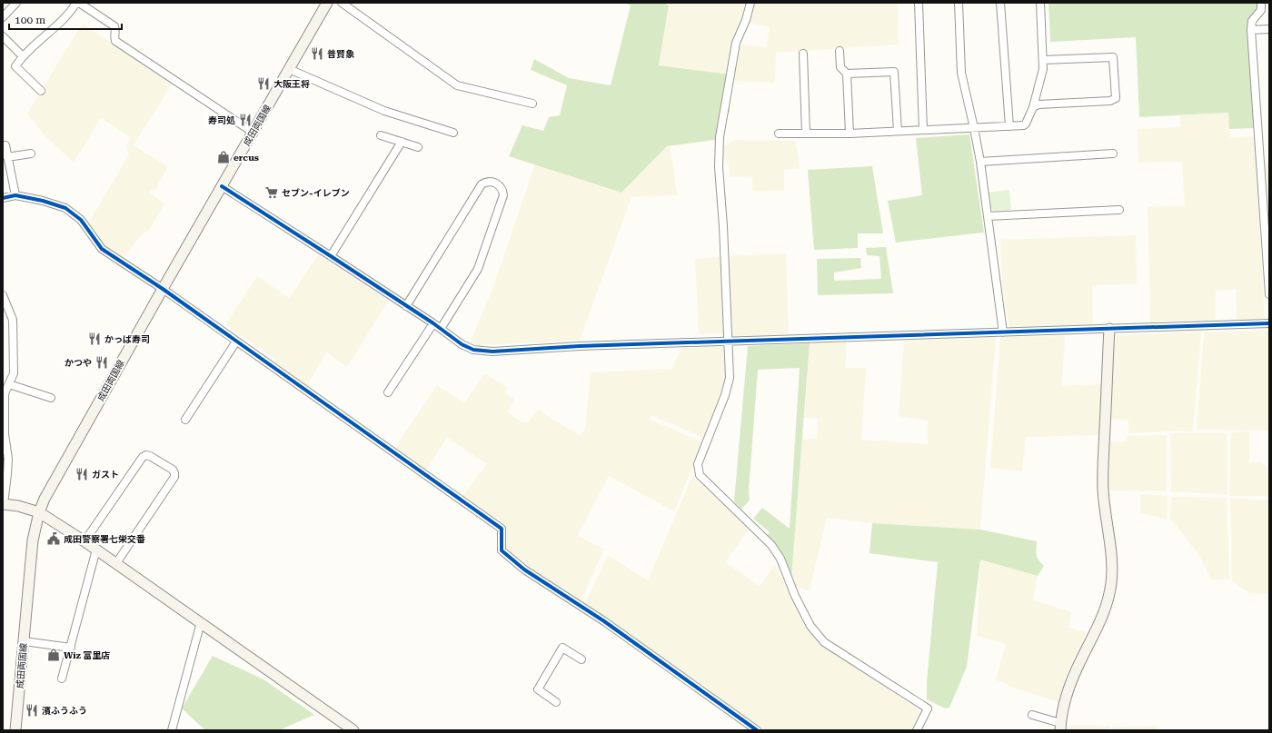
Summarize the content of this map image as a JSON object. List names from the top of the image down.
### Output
{
  "streets": {
    "street": ["成田両国線"]
  },
  "places": {
    "restaurant": [
      "普賢象",
      "大阪王将",
      "寿司処",
      "かっぱ寿司",
      "かつや",
      "ガスト",
      "濱ふうふう"
    ],
    "shop": ["ercus", "Wiz 富里店"],
    "supermarket": ["セブン-イレブン"],
    "public building": ["成田警察署七栄交番"]
  },
  "scale_bar": "100 m"
}
